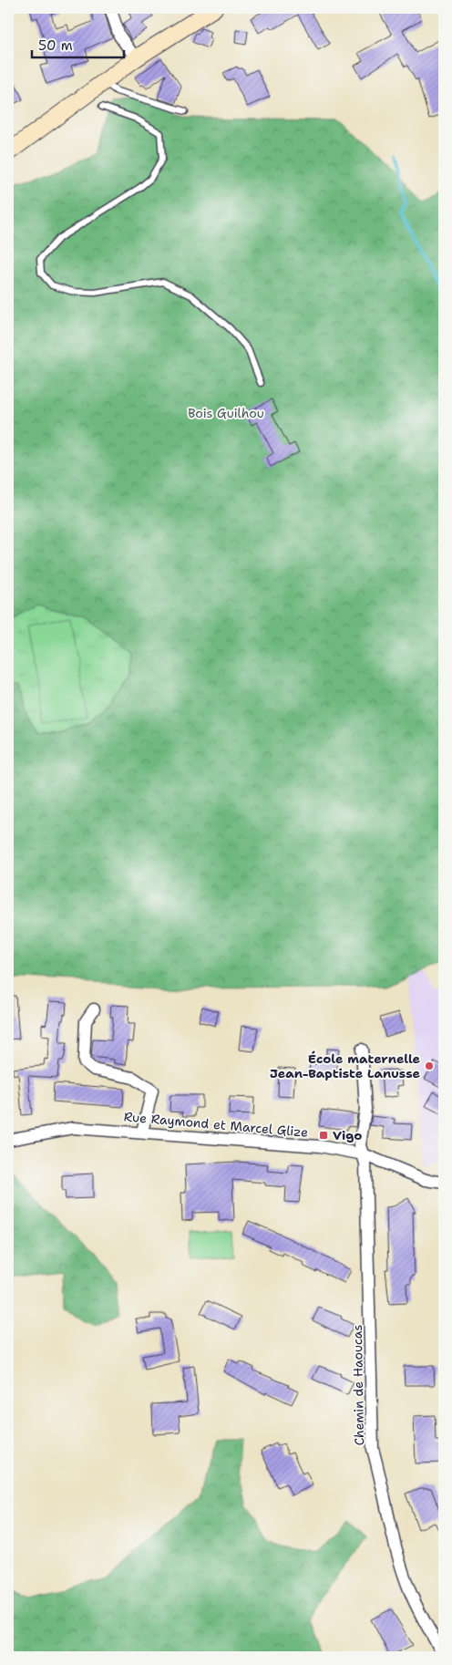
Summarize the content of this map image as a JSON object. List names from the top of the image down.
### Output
{
  "streets": {
    "street": ["Rue Raymond et Marcel Glize", "Chemin de Haoucas"]
  },
  "crossings": [
    ["Rue Raymond et Marcel Glize", "Chemin de Haoucas"]
  ],
  "parks": ["Bois Guilhou"],
  "places": {
    "other": ["École maternelle Jean-Baptiste Lanusse"],
    "transit": ["Vigo"]
  },
  "scale_bar": "50 m"
}
